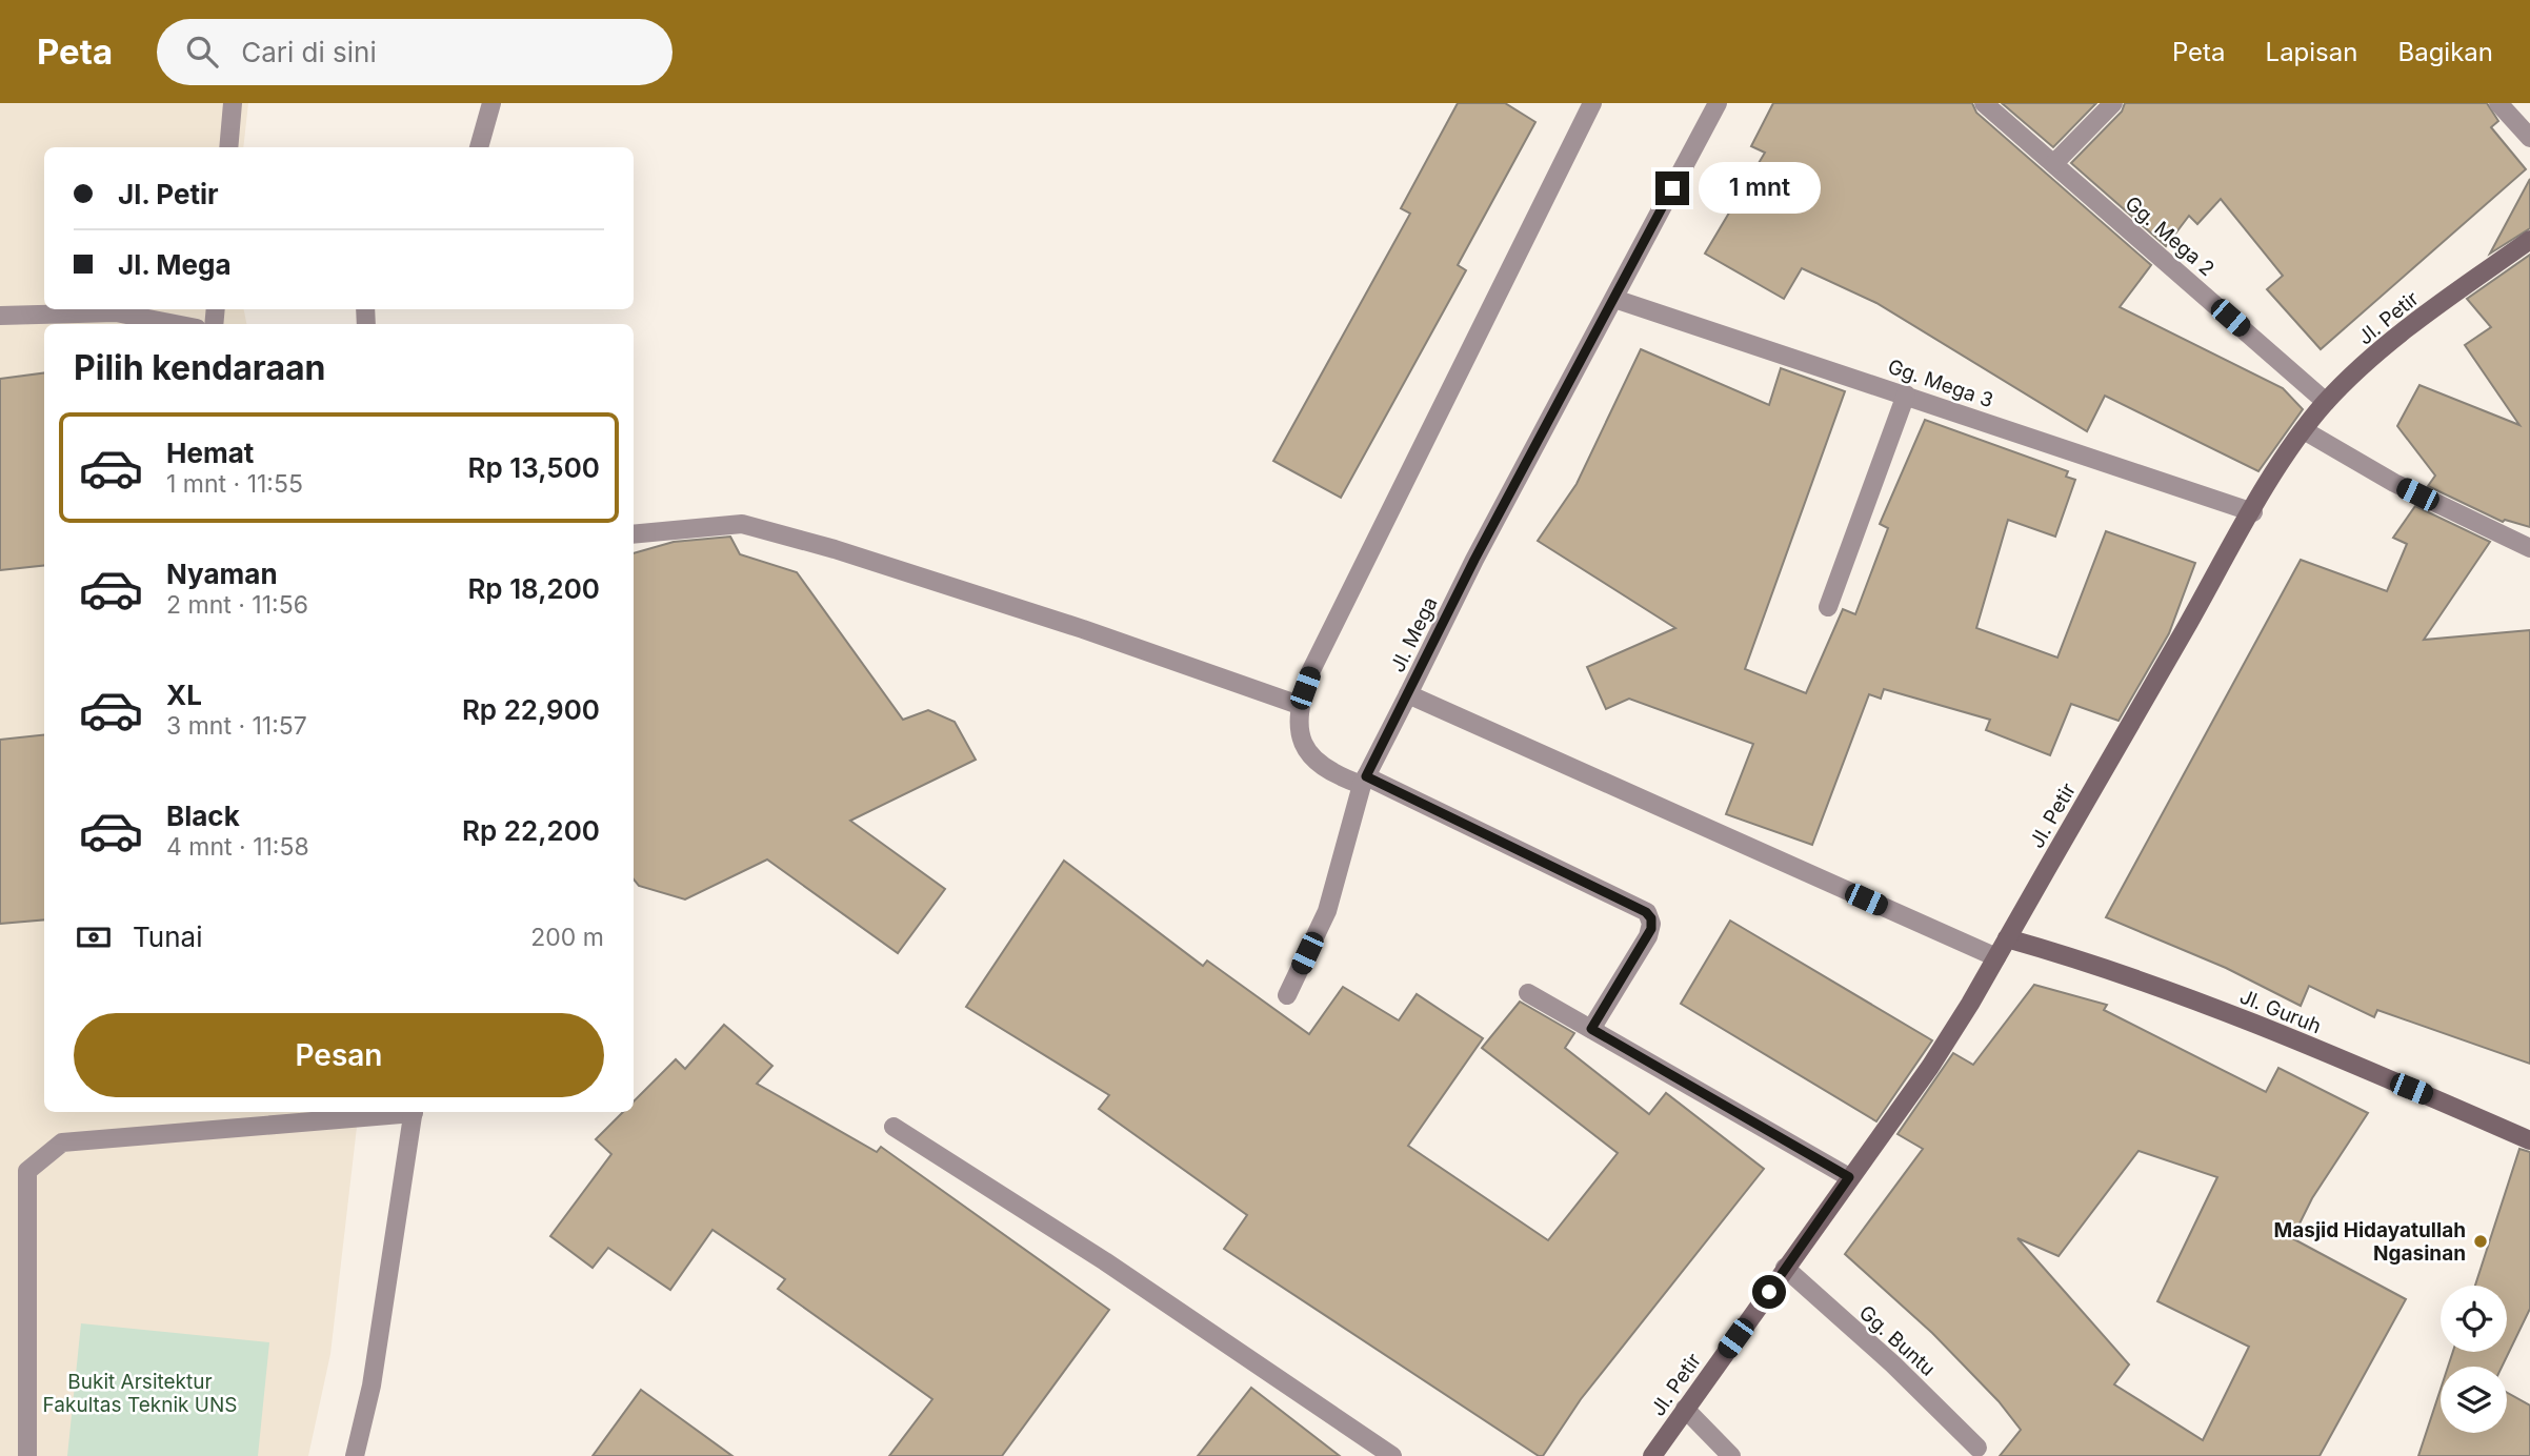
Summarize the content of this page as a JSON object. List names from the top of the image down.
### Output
{
  "streets": {
    "main road": ["Jl. Petir", "Jl. Guruh"],
    "street": [
      "Gg. Mega 2",
      "Gg. Mega 3",
      "Jl. Mega",
      "Gg. Buntu"
    ]
  },
  "crossings": [
    ["Gg. Mega 2", "Jl. Petir"],
    ["Jl. Petir", "Gg. Mega 3"],
    ["Jl. Petir", "Jl. Mega"],
    ["Jl. Petir", "Jl. Guruh"],
    ["Jl. Petir", "Gg. Buntu"],
    ["Gg. Mega 3", "Jl. Mega"]
  ],
  "parks": ["Bukit Arsitektur Fakultas Teknik UNS"],
  "places": ["Masjid Hidayatullah Ngasinan"],
  "page": {
    "header": "Peta",
    "search": "Cari di sini",
    "nav": ["Peta", "Lapisan", "Bagikan"],
    "banner": ["Jl. Petir", "Jl. Mega"],
    "bubble": "1 mnt",
    "heading": "Pilih kendaraan",
    "list": [
      {
        "name": "Hemat",
        "note": "1 mnt · 11:55",
        "value": "Rp 13,500"
      },
      {
        "name": "Nyaman",
        "note": "2 mnt · 11:56",
        "value": "Rp 18,200"
      },
      {
        "name": "XL",
        "note": "3 mnt · 11:57",
        "value": "Rp 22,900"
      },
      {
        "name": "Black",
        "note": "4 mnt · 11:58",
        "value": "Rp 22,200"
      }
    ],
    "pay": ["Tunai", "200 m"],
    "buttons": "Pesan"
  }
}
